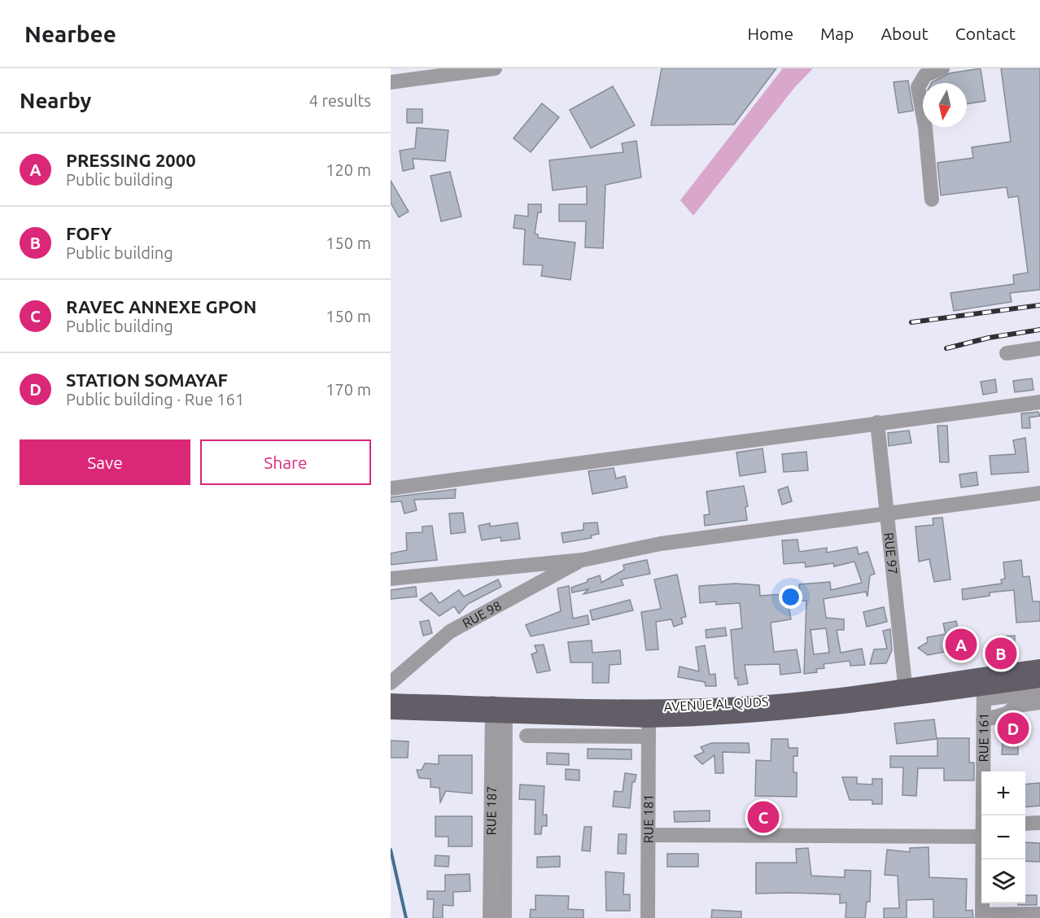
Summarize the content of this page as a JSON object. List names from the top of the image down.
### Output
{
  "streets": {
    "main road": ["AVENUE AL QUDS"],
    "street": [
      "RUE 97",
      "RUE 98",
      "RUE 161",
      "RUE 187",
      "RUE 181"
    ]
  },
  "crossings": [
    ["RUE 97", "AVENUE AL QUDS"],
    ["AVENUE AL QUDS", "RUE 161"],
    ["AVENUE AL QUDS", "RUE 187"],
    ["AVENUE AL QUDS", "RUE 181"]
  ],
  "north": "bottom",
  "page": {
    "header": "Nearbee",
    "nav": [
      "Home",
      "Map",
      "About",
      "Contact"
    ],
    "heading": ["Nearby", "4 results"],
    "list": [
      {
        "mark": "A",
        "name": "PRESSING 2000",
        "note": "Public building",
        "value": "120 m"
      },
      {
        "mark": "B",
        "name": "FOFY",
        "note": "Public building",
        "value": "150 m"
      },
      {
        "mark": "C",
        "name": "RAVEC ANNEXE GPON",
        "note": "Public building",
        "value": "150 m"
      },
      {
        "mark": "D",
        "name": "STATION SOMAYAF",
        "note": "Public building · Rue 161",
        "value": "170 m"
      }
    ],
    "buttons": ["Save", "Share"],
    "pins": [
      "A",
      "B",
      "D",
      "C"
    ],
    "map_buttons": ["+", "−"]
  }
}
